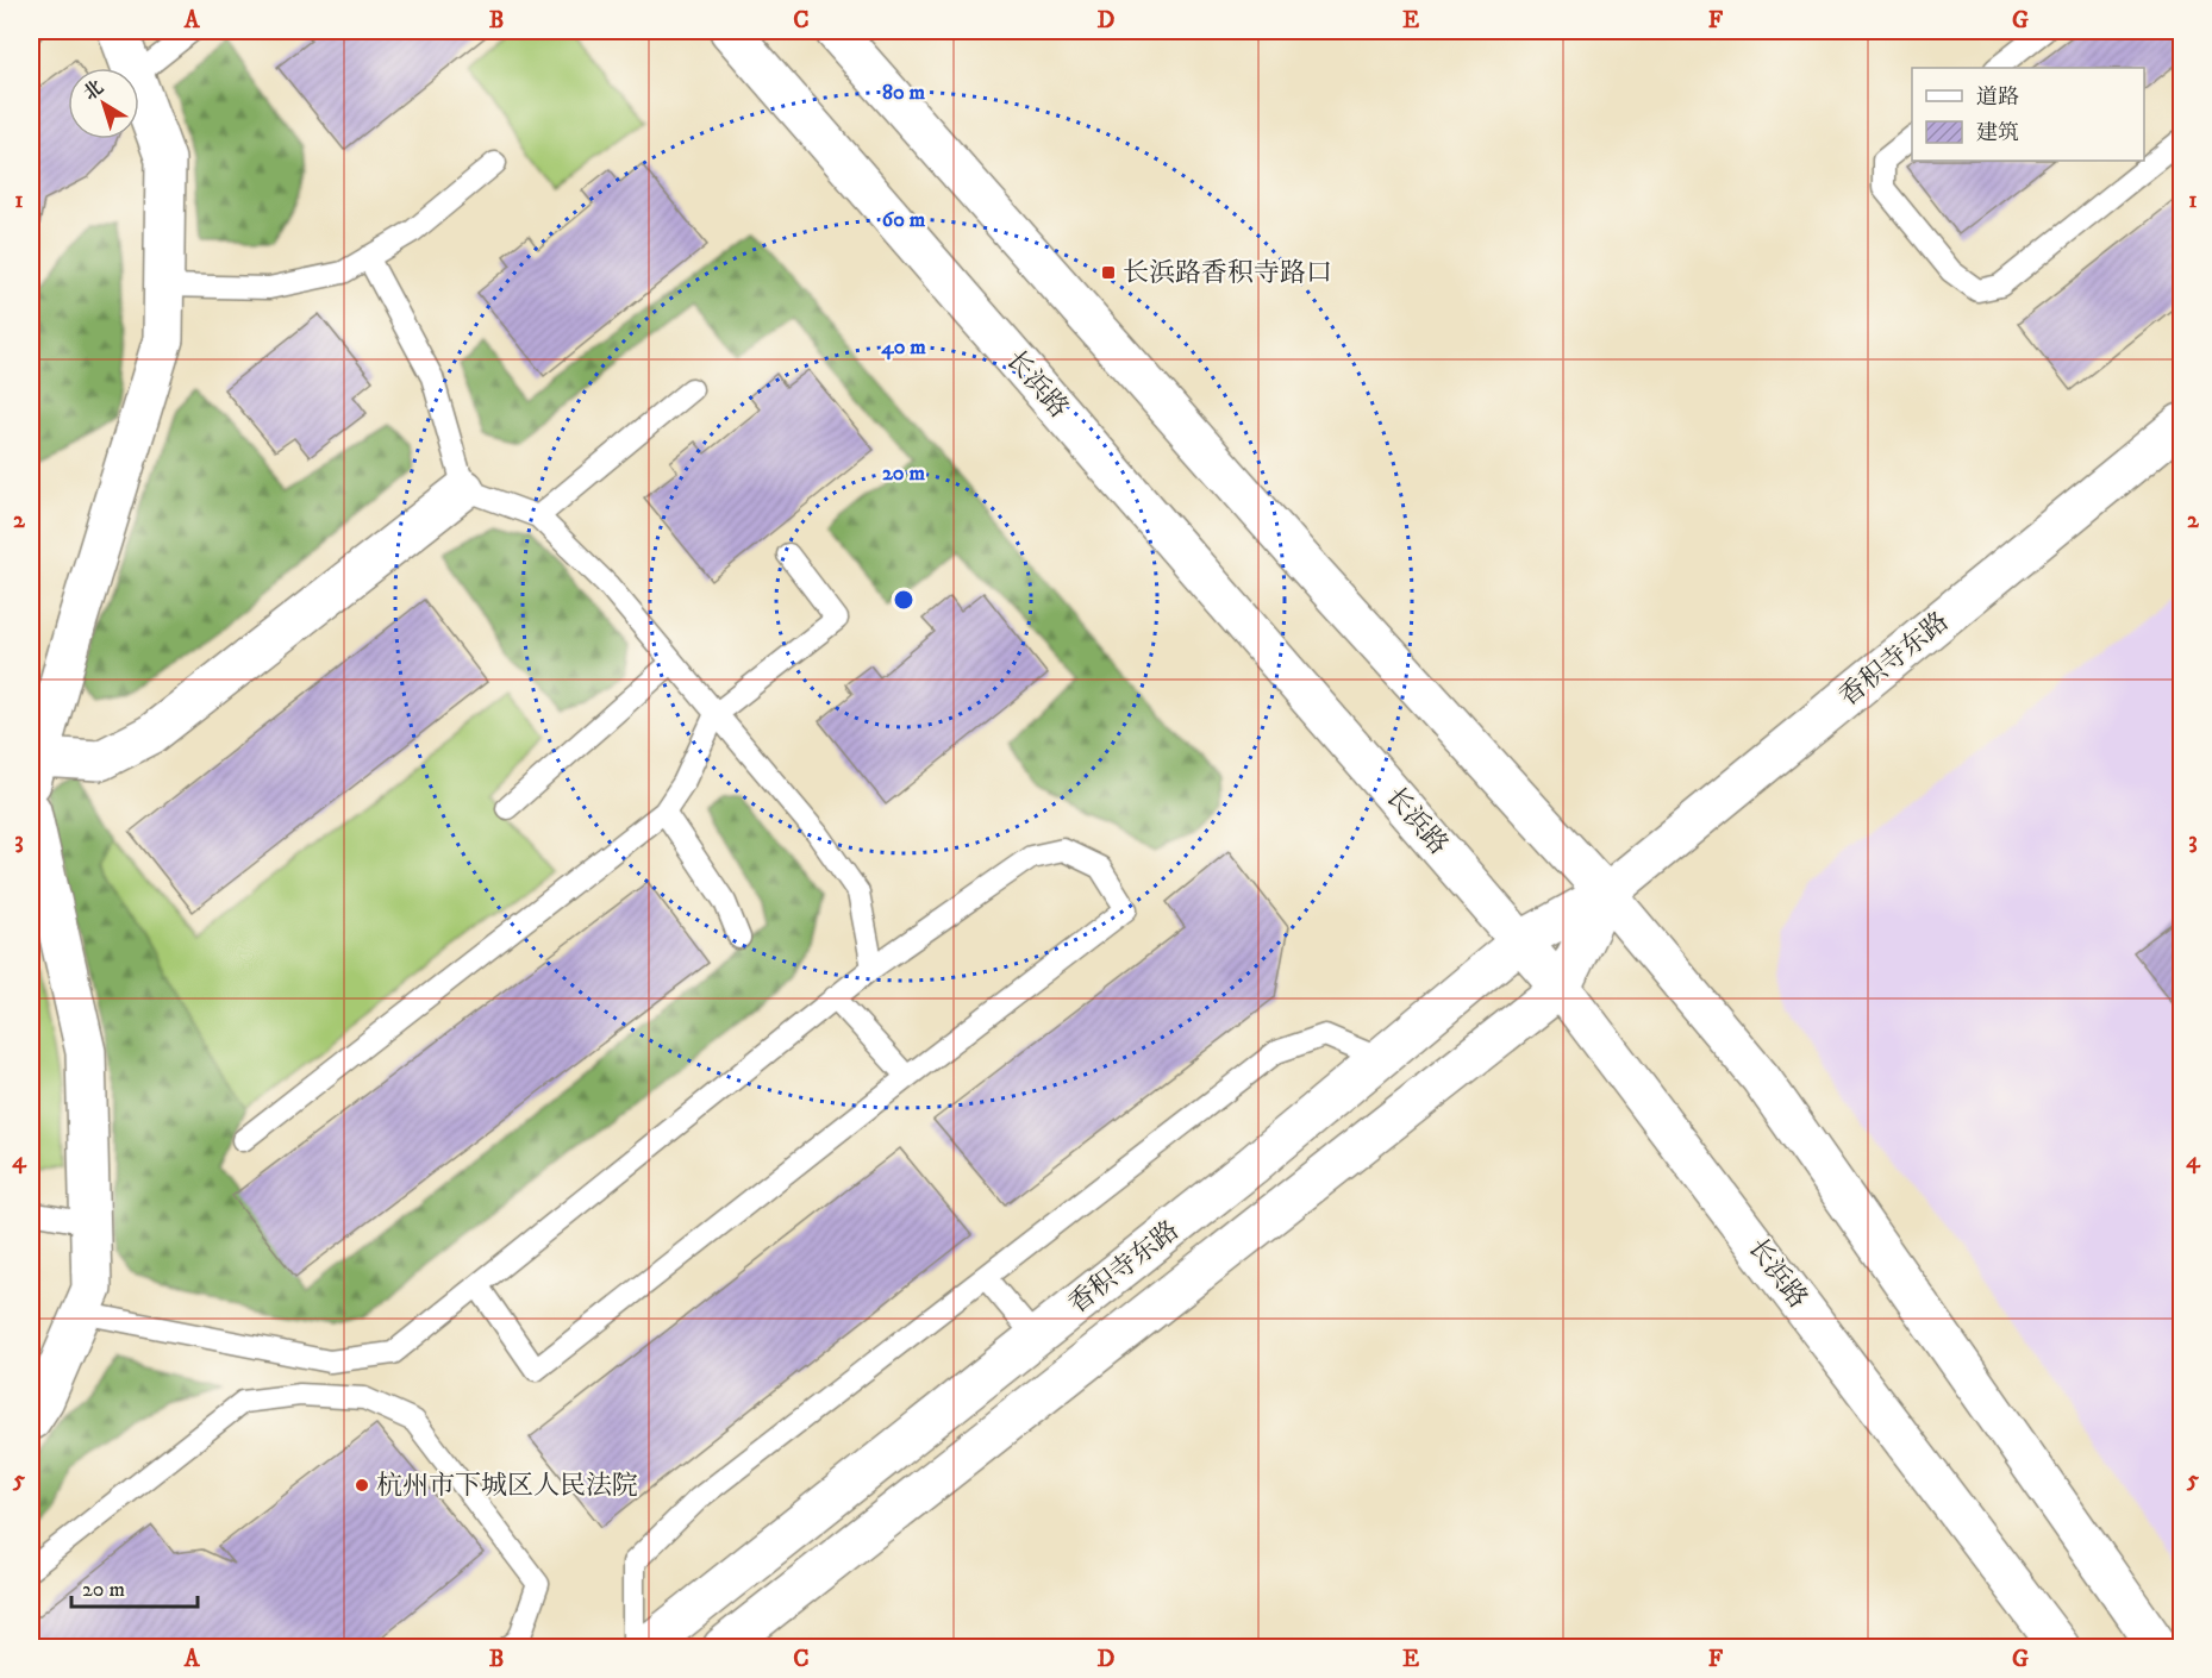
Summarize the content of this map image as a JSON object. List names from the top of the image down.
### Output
{
  "streets": {
    "main road": ["长浜路", "香积寺东路"]
  },
  "crossings": [
    ["长浜路", "香积寺东路"]
  ],
  "places": {
    "transit": ["长浜路香积寺路口"],
    "other": ["杭州市下城区人民法院"]
  },
  "legend": ["道路", "建筑"],
  "scale_bar": "20 m",
  "north": "top left",
  "grid": {
    "columns": [
      "A",
      "B",
      "C",
      "D",
      "E",
      "F",
      "G"
    ],
    "rows": [
      "1",
      "2",
      "3",
      "4",
      "5"
    ]
  },
  "rings": [
    "80 m",
    "60 m",
    "40 m",
    "20 m"
  ]
}
